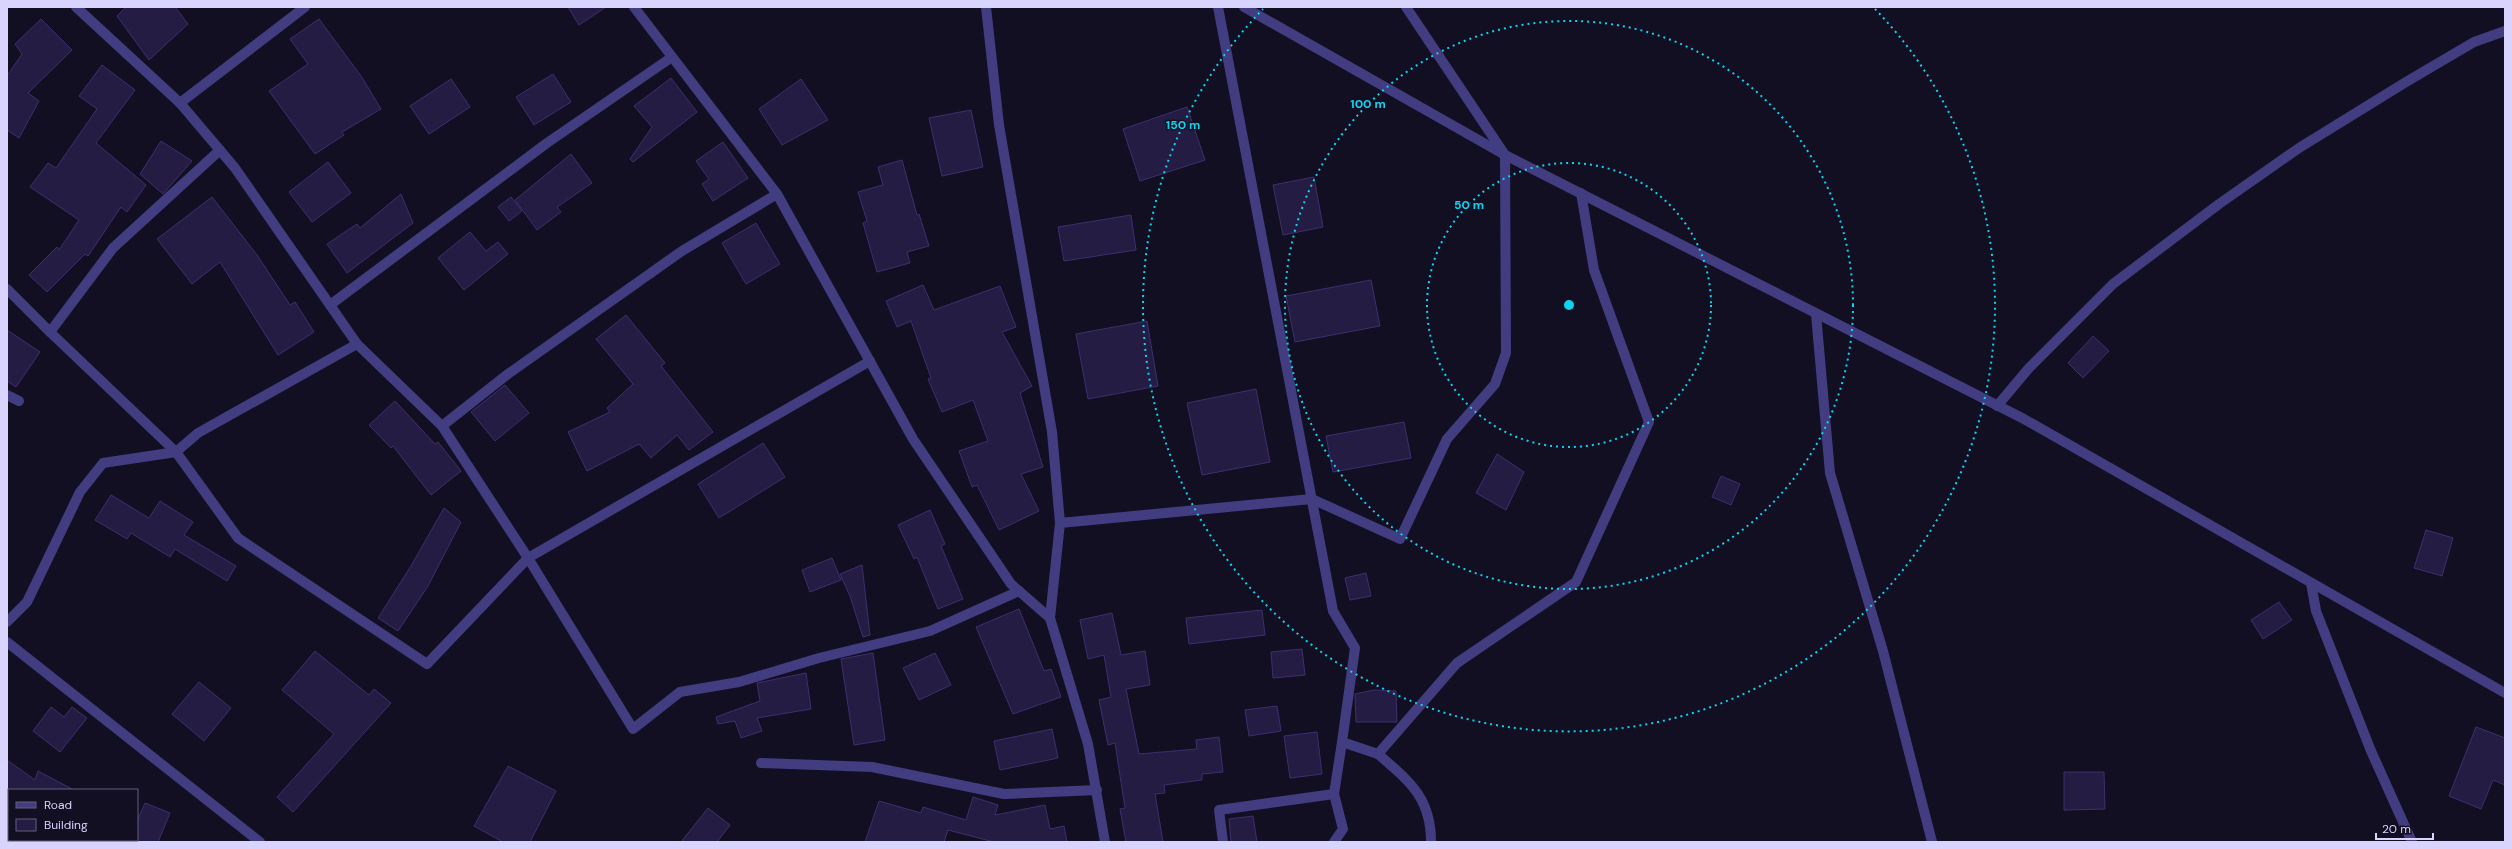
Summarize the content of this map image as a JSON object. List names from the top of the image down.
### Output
{
  "legend": ["Road", "Building"],
  "scale_bar": "20 m",
  "rings": ["100 m", "150 m", "50 m"]
}
